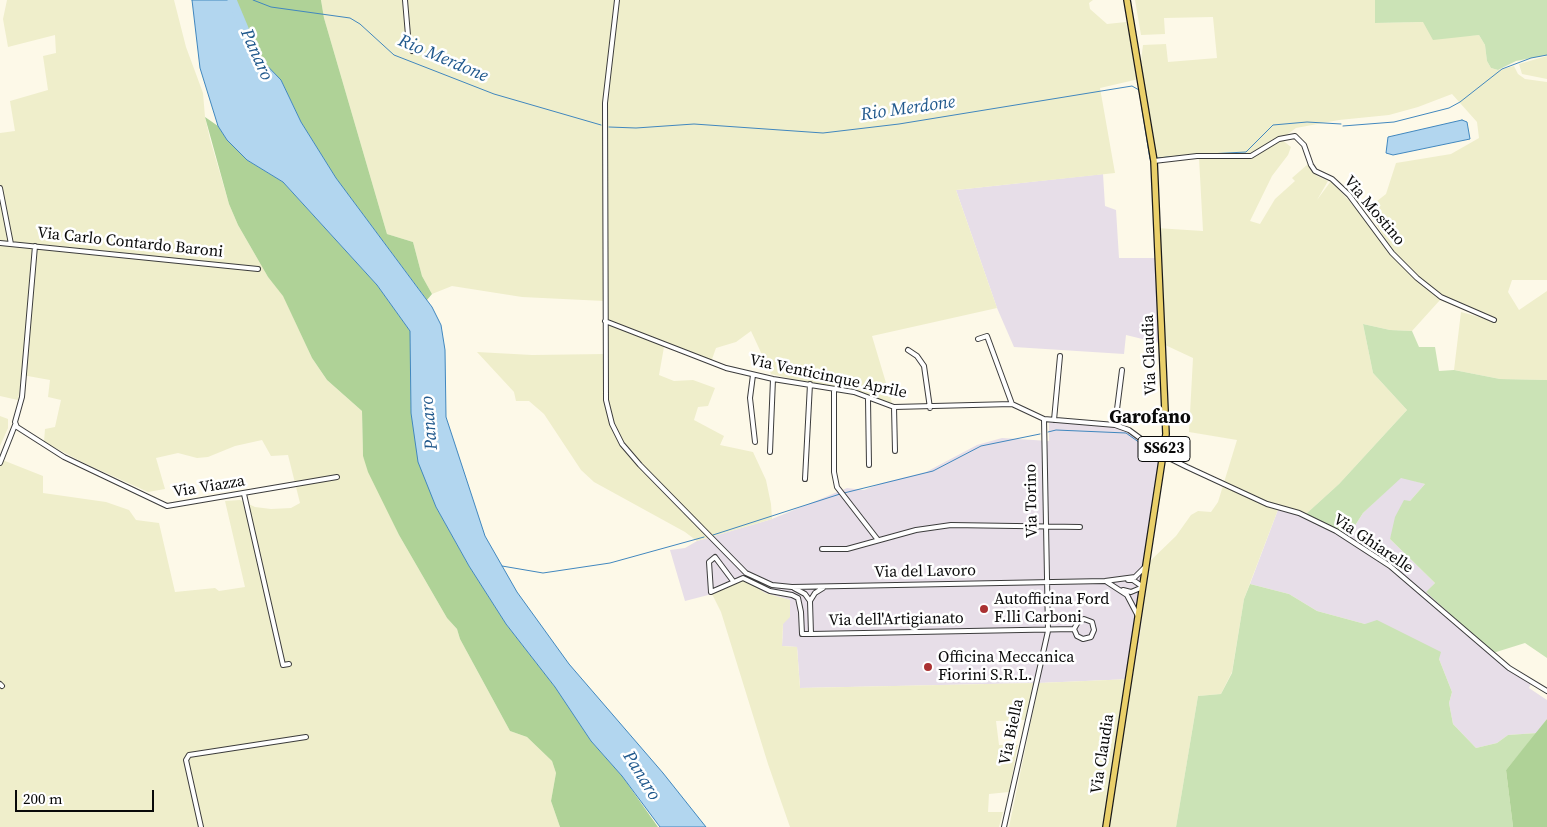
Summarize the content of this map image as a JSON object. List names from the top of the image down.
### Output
{
  "streets": {
    "main road": ["Via Claudia", "SS623"],
    "street": [
      "Via Mostino",
      "Via Carlo Contardo Baroni",
      "Via Venticinque Aprile",
      "Via Viazza",
      "Via Torino",
      "Via Ghiarelle",
      "Via del Lavoro",
      "Via dell'Artigianato",
      "Via Biella"
    ]
  },
  "crossings": [
    ["Via Mostino", "Via Claudia"],
    ["Via Claudia", "Via Venticinque Aprile"],
    ["Via Claudia", "Via Ghiarelle"],
    ["Via Venticinque Aprile", "Via Torino"],
    ["Via Venticinque Aprile", "Via Ghiarelle"],
    ["Via Venticinque Aprile", "Via del Lavoro"],
    ["Via Torino", "Via del Lavoro"],
    ["Via Torino", "Via Biella"],
    ["Via del Lavoro", "Via dell'Artigianato"],
    ["Via del Lavoro", "Via Biella"],
    ["Via dell'Artigianato", "Via Biella"]
  ],
  "districts": ["Garofano"],
  "water": ["Panaro", "Rio Merdone"],
  "places": ["Autofficina Ford F.lli Carboni", "Officina Meccanica Fiorini S.R.L."],
  "scale_bar": "200 m"
}
